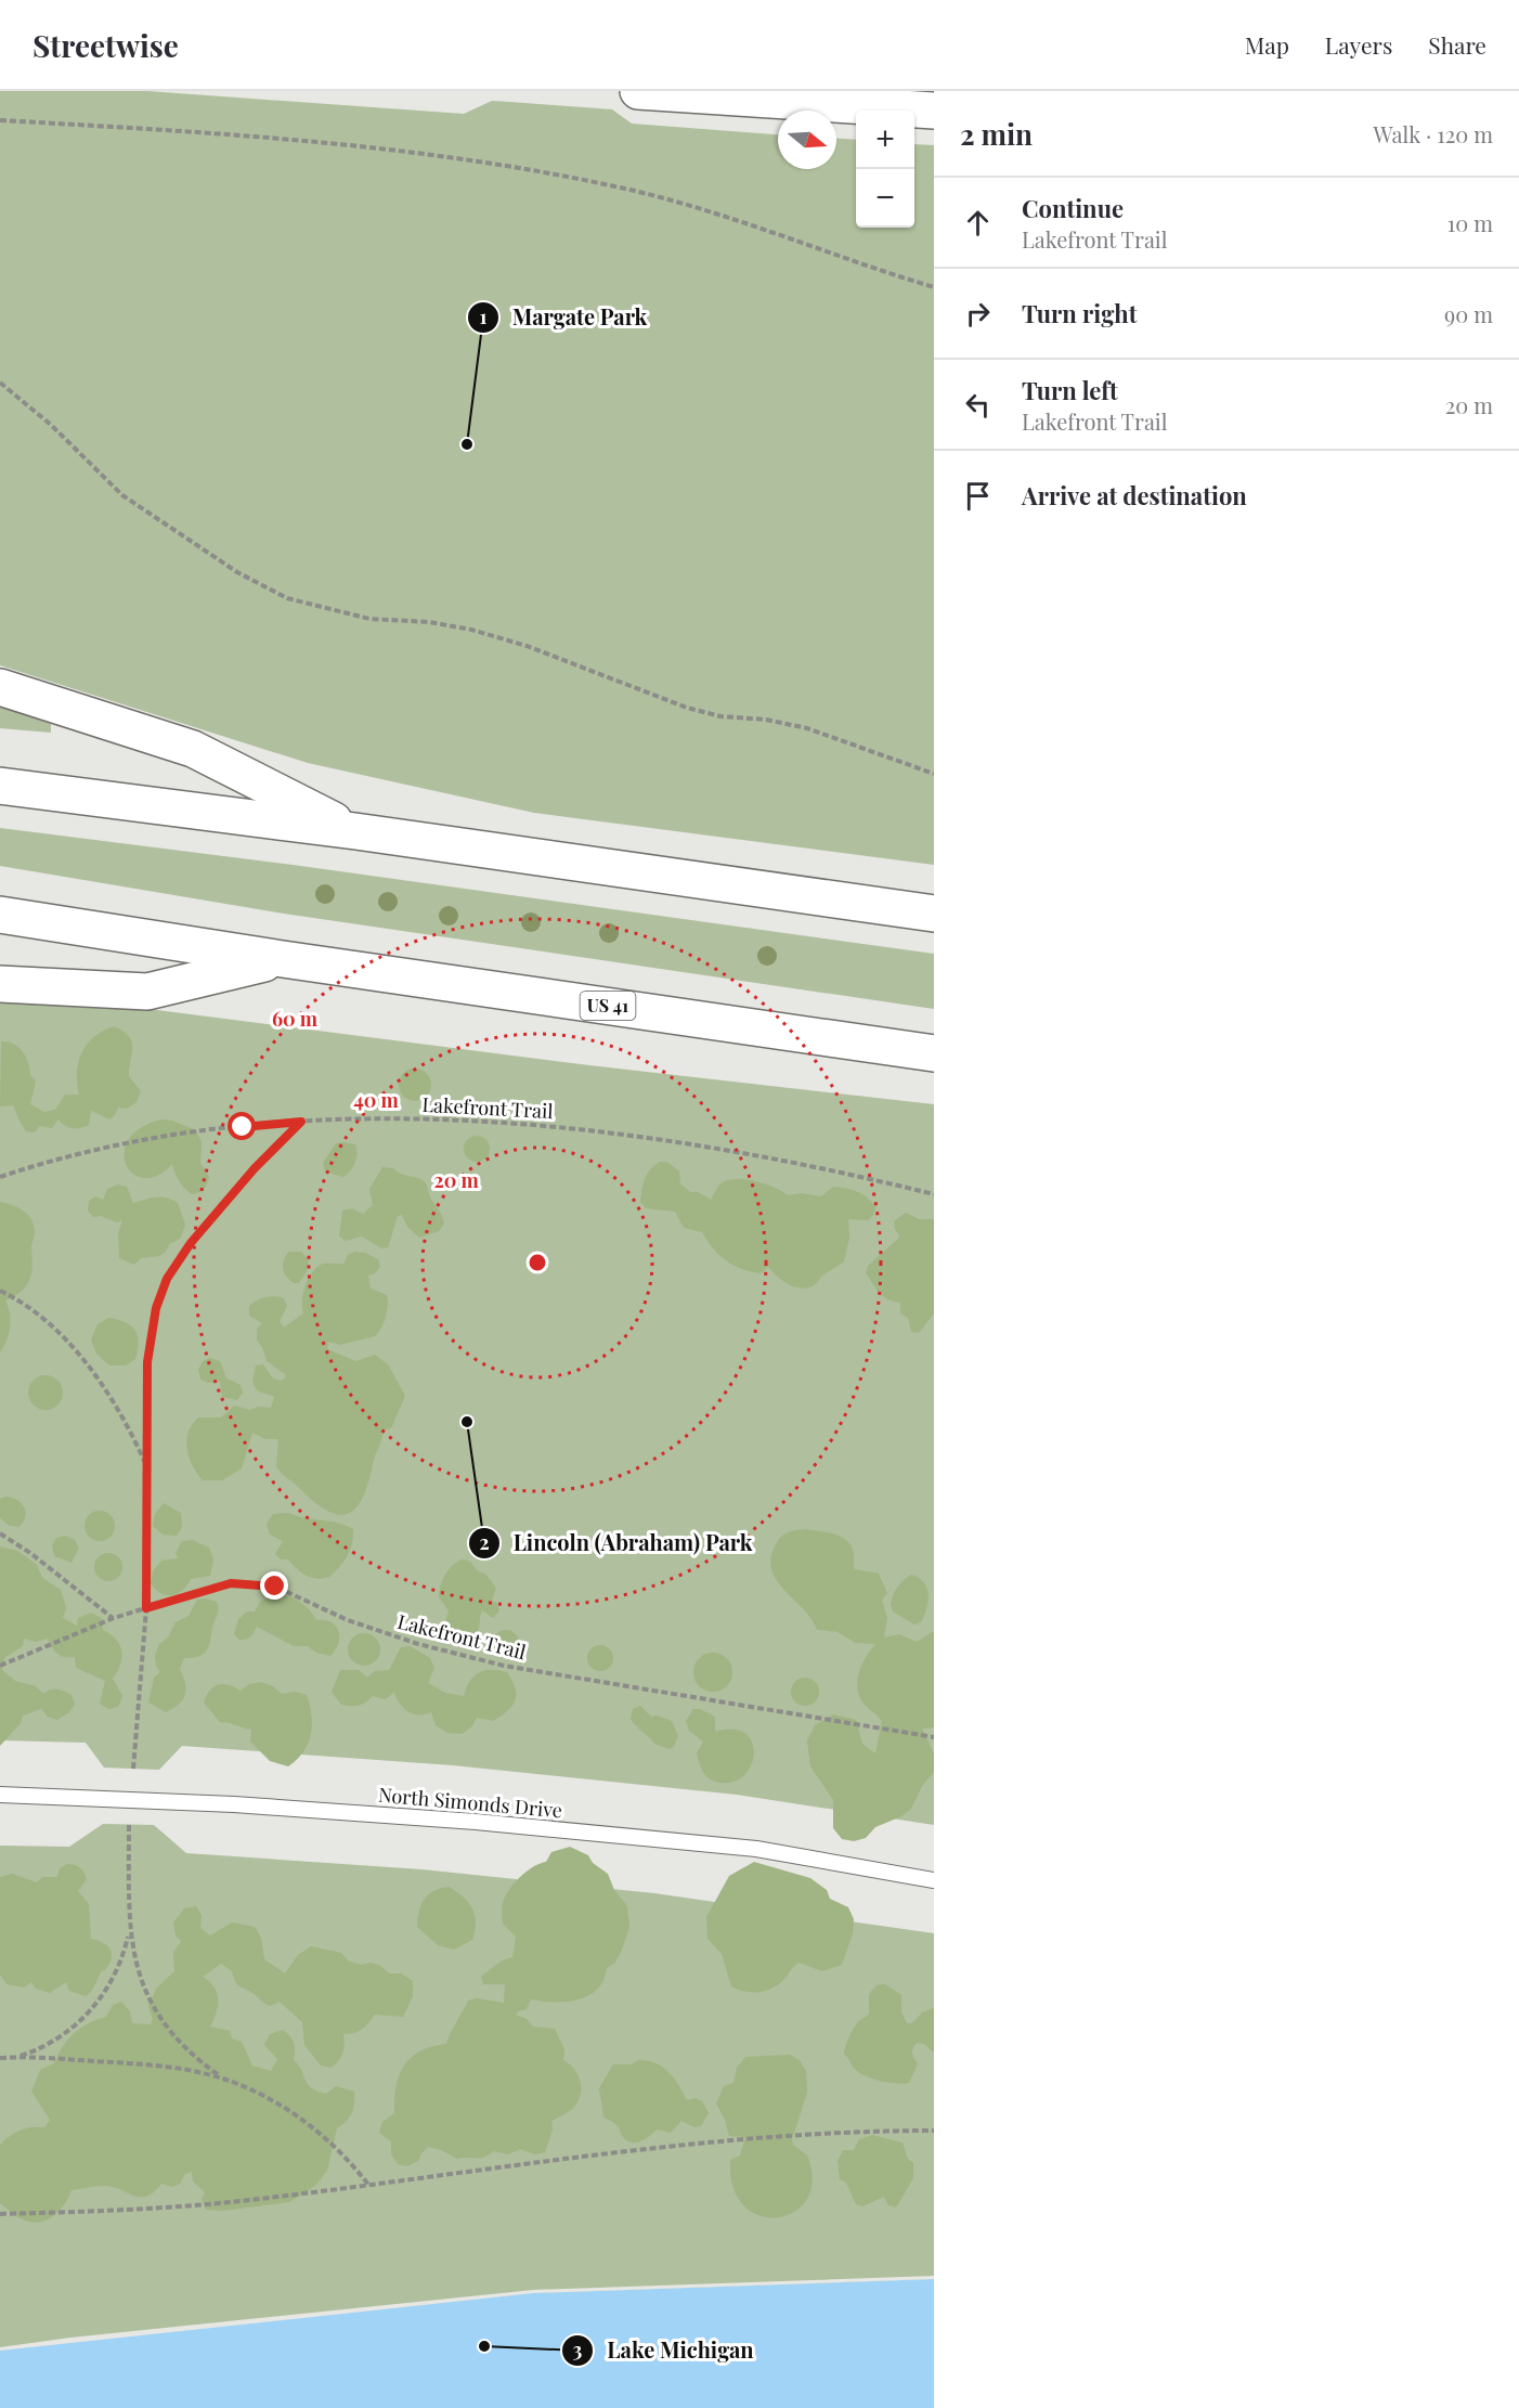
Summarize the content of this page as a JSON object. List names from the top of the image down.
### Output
{
  "streets": {
    "main road": ["US 41"],
    "lane": ["North Simonds Drive"],
    "path": ["Lakefront Trail"]
  },
  "places": ["Margate Park", "Lincoln (Abraham) Park", "Lake Michigan"],
  "north": "right",
  "page": {
    "header": "Streetwise",
    "nav": ["Map", "Layers", "Share"],
    "heading": ["2 min", "Walk · 120 m"],
    "map_buttons": ["+", "−"],
    "list": [
      ["Continue", "Lakefront Trail", "10 m"],
      ["Turn right", "90 m"],
      ["Turn left", "Lakefront Trail", "20 m"],
      "Arrive at destination"
    ]
  },
  "rings": ["60 m", "40 m", "20 m"]
}
